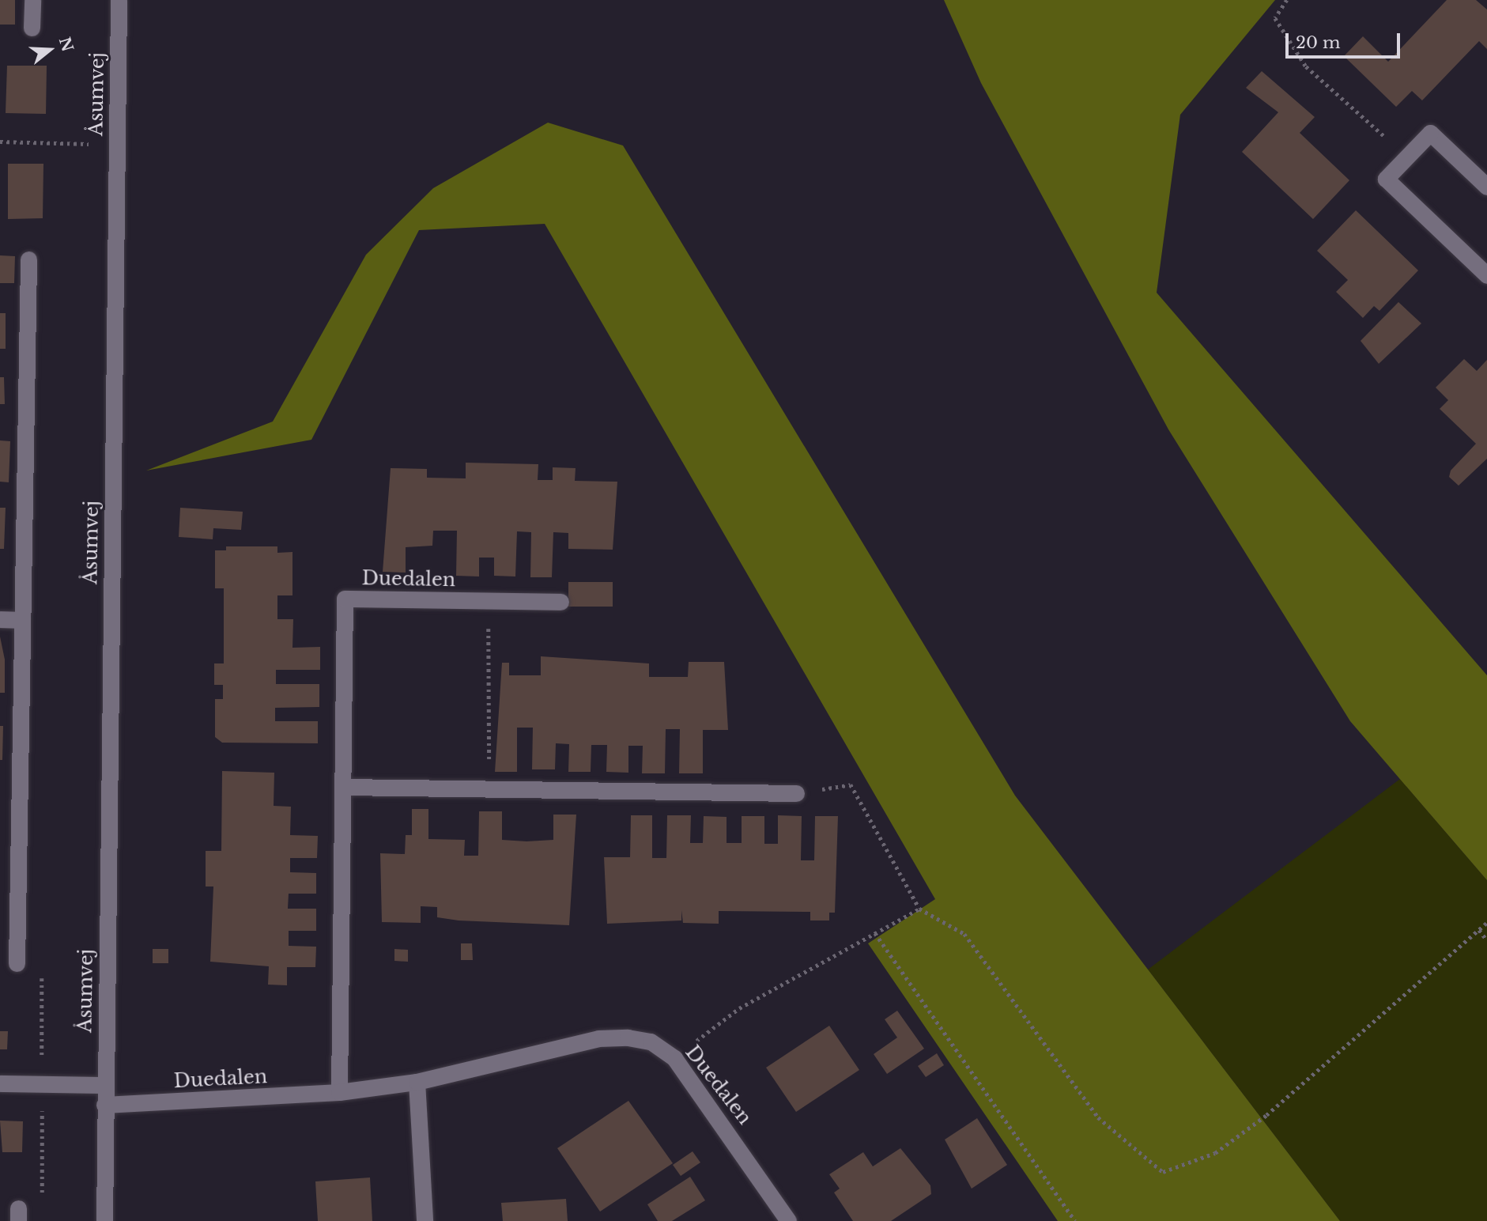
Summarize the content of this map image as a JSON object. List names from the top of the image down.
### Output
{
  "streets": {
    "street": ["Åsumvej", "Duedalen"]
  },
  "crossings": [
    ["Åsumvej", "Duedalen"]
  ],
  "scale_bar": "20 m",
  "north": "right"
}
